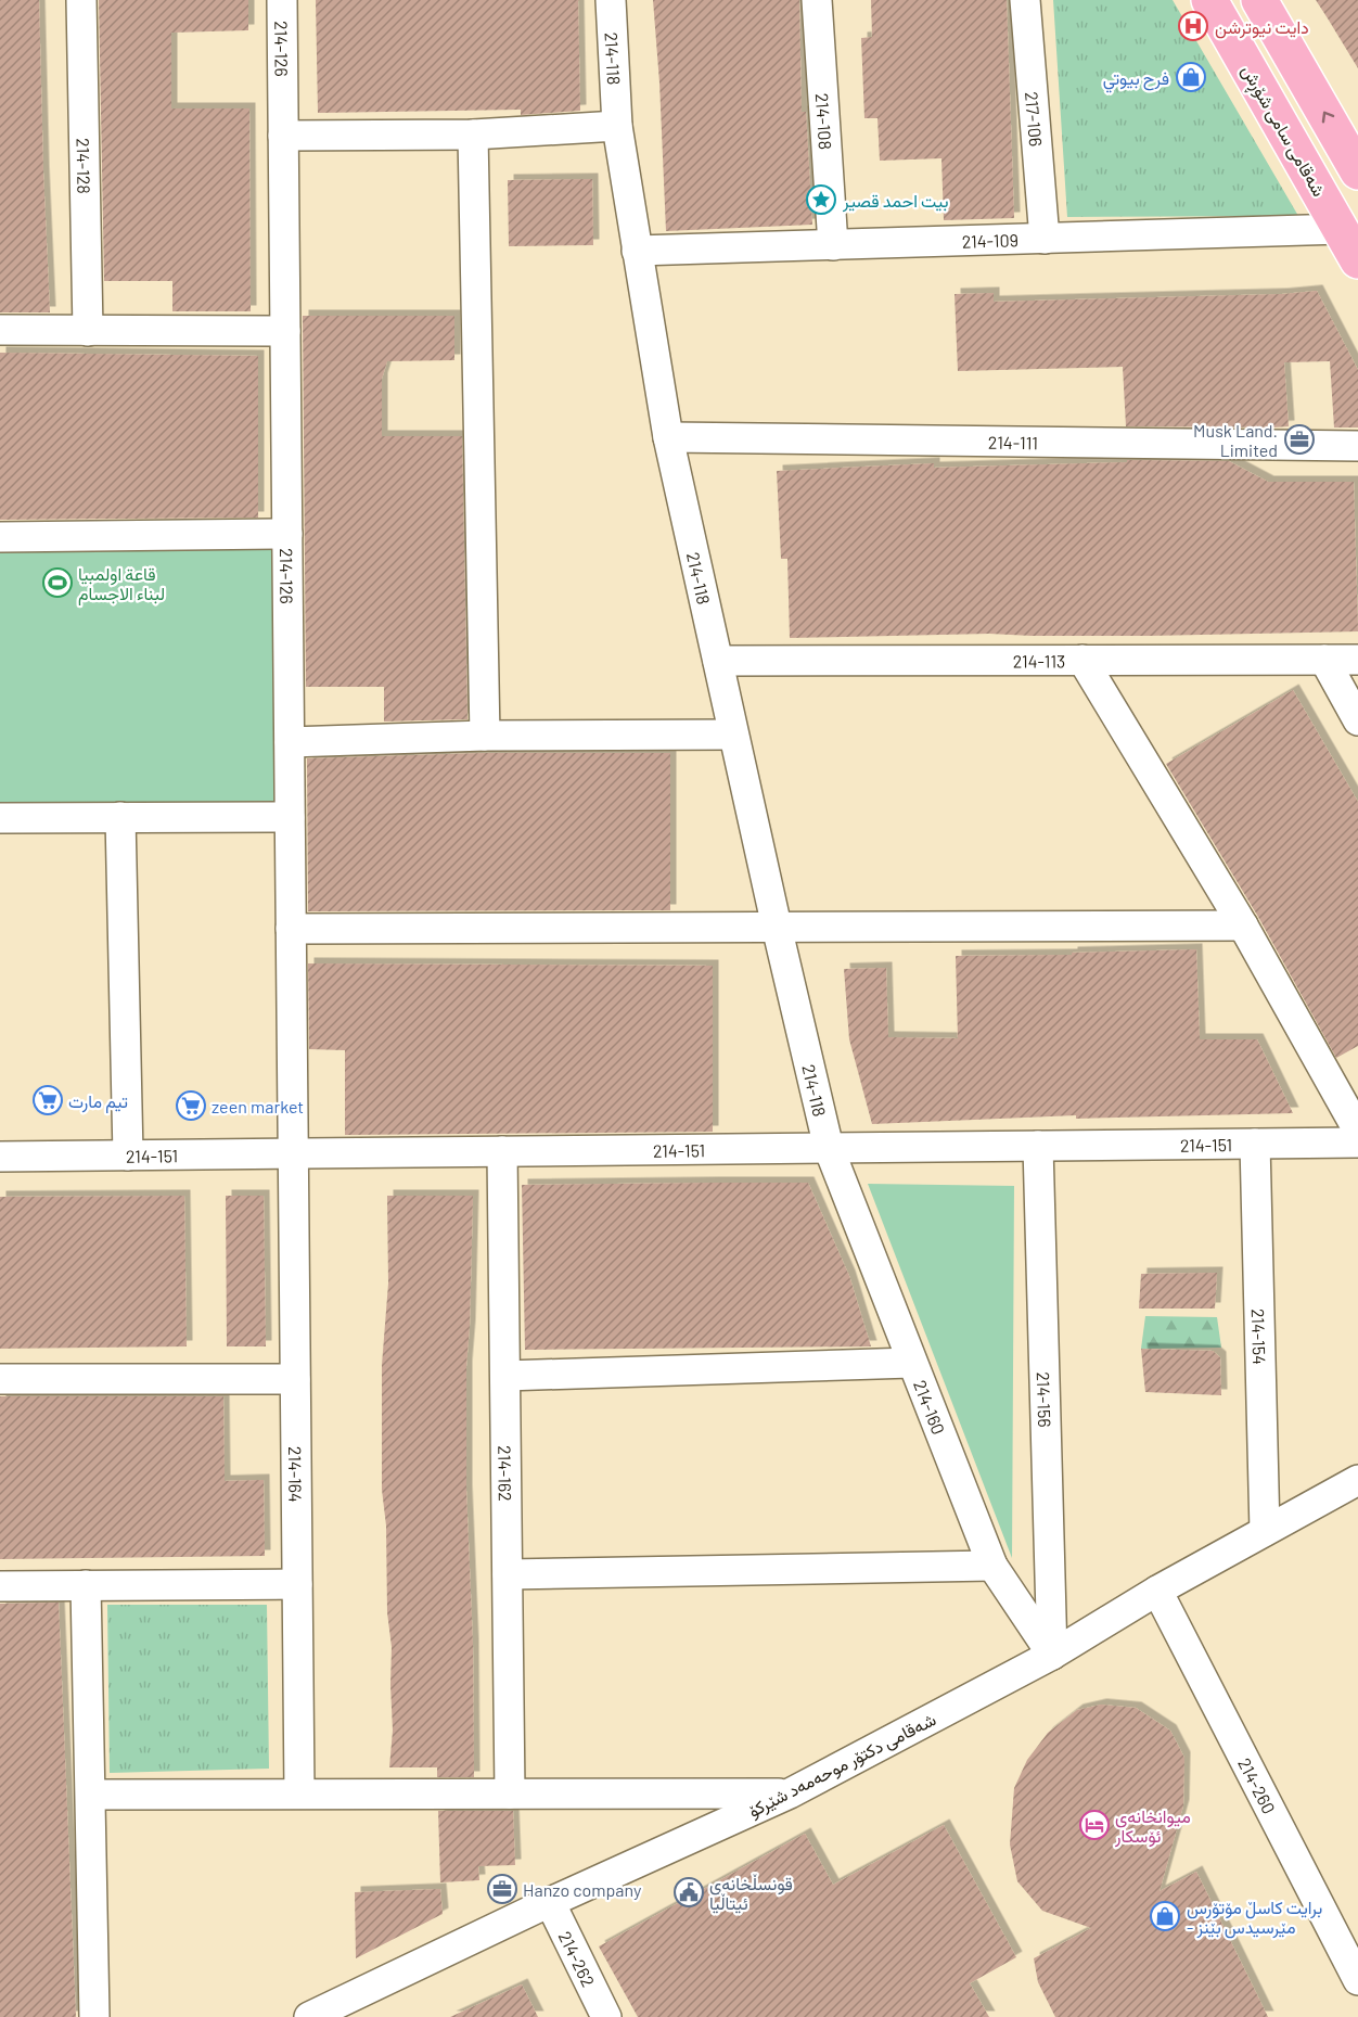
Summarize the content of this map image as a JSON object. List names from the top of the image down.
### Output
{
  "streets": {
    "main road": ["شەقامی سامی شۆڕش"],
    "street": [
      "214-126",
      "214-118",
      "217-106",
      "214-108",
      "214-128",
      "214-109",
      "214-111",
      "214-113",
      "214-151",
      "214-154",
      "214-156",
      "214-160",
      "214-162",
      "214-164",
      "شەقامی دکتۆر موحەمەد شێرکۆ",
      "214-260",
      "214-262"
    ]
  },
  "crossings": [
    ["214-126", "214-151"],
    ["214-126", "214-164"],
    ["214-118", "214-109"],
    ["214-118", "214-111"],
    ["214-118", "214-113"],
    ["214-118", "214-151"],
    ["214-118", "214-160"],
    ["217-106", "214-109"],
    ["214-108", "214-109"],
    ["شەقامی سامی شۆڕش", "214-109"],
    ["214-151", "214-154"],
    ["214-151", "214-156"],
    ["214-151", "214-160"],
    ["214-151", "214-162"],
    ["214-151", "214-164"],
    ["214-154", "شەقامی دکتۆر موحەمەد شێرکۆ"],
    ["214-156", "214-160"],
    ["214-156", "شەقامی دکتۆر موحەمەد شێرکۆ"],
    ["214-160", "شەقامی دکتۆر موحەمەد شێرکۆ"],
    ["شەقامی دکتۆر موحەمەد شێرکۆ", "214-260"],
    ["شەقامی دکتۆر موحەمەد شێرکۆ", "214-262"]
  ],
  "places": {
    "hospital": ["دايت نيوترشن"],
    "shop": ["فرح بيوتي", "برایت کاسڵ مۆتۆرس - مێرسیدس بێنز"],
    "place": ["بيت احمد قصير"],
    "office": ["Musk Land. Limited", "Hanzo company"],
    "sports": ["قاعة اولمبيا لبناء الاجسام"],
    "supermarket": ["تيم مارت", "zeen market"],
    "hotel": ["میوانخانەی ئۆسکار"],
    "public building": ["قونسڵخانەی ئیتاڵیا"]
  }
}
